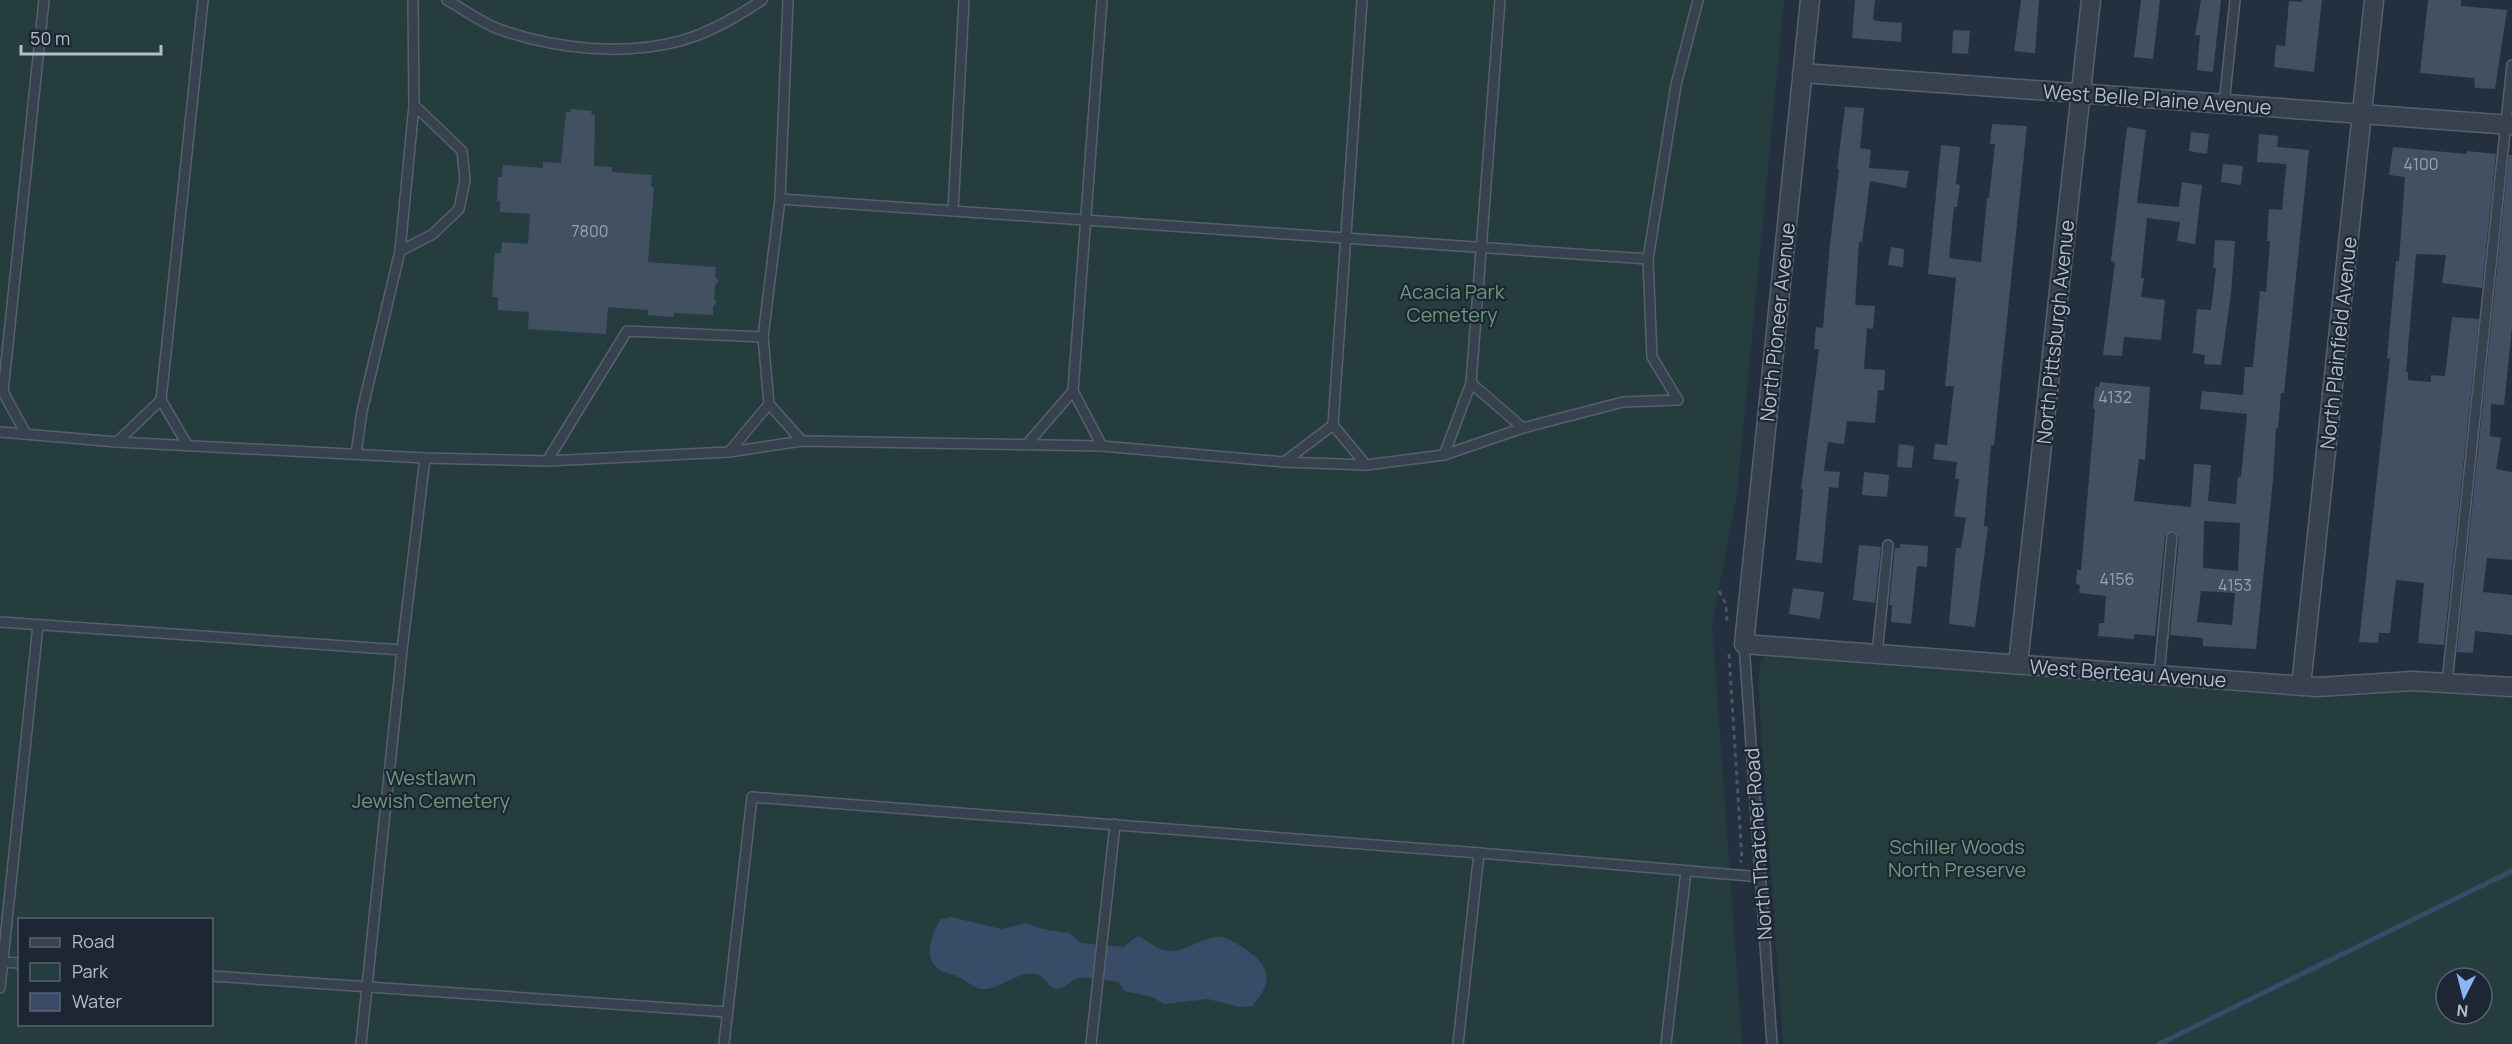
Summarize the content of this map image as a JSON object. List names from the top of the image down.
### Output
{
  "streets": {
    "street": [
      "West Belle Plaine Avenue",
      "North Pioneer Avenue",
      "North Pittsburgh Avenue",
      "North Plainfield Avenue",
      "West Berteau Avenue"
    ],
    "lane": ["North Thatcher Road"]
  },
  "crossings": [
    ["West Belle Plaine Avenue", "North Pioneer Avenue"],
    ["West Belle Plaine Avenue", "North Pittsburgh Avenue"],
    ["West Belle Plaine Avenue", "North Plainfield Avenue"],
    ["North Pioneer Avenue", "West Berteau Avenue"],
    ["North Pioneer Avenue", "North Thatcher Road"],
    ["North Pittsburgh Avenue", "West Berteau Avenue"],
    ["North Plainfield Avenue", "West Berteau Avenue"],
    ["West Berteau Avenue", "North Thatcher Road"]
  ],
  "parks": ["Acacia Park Cemetery", "Westlawn Jewish Cemetery", "Schiller Woods North Preserve"],
  "house_numbers": [
    "4100",
    "7800",
    "4132",
    "4156",
    "4153"
  ],
  "legend": ["Road", "Park", "Water"],
  "scale_bar": "50 m",
  "north": "bottom"
}
